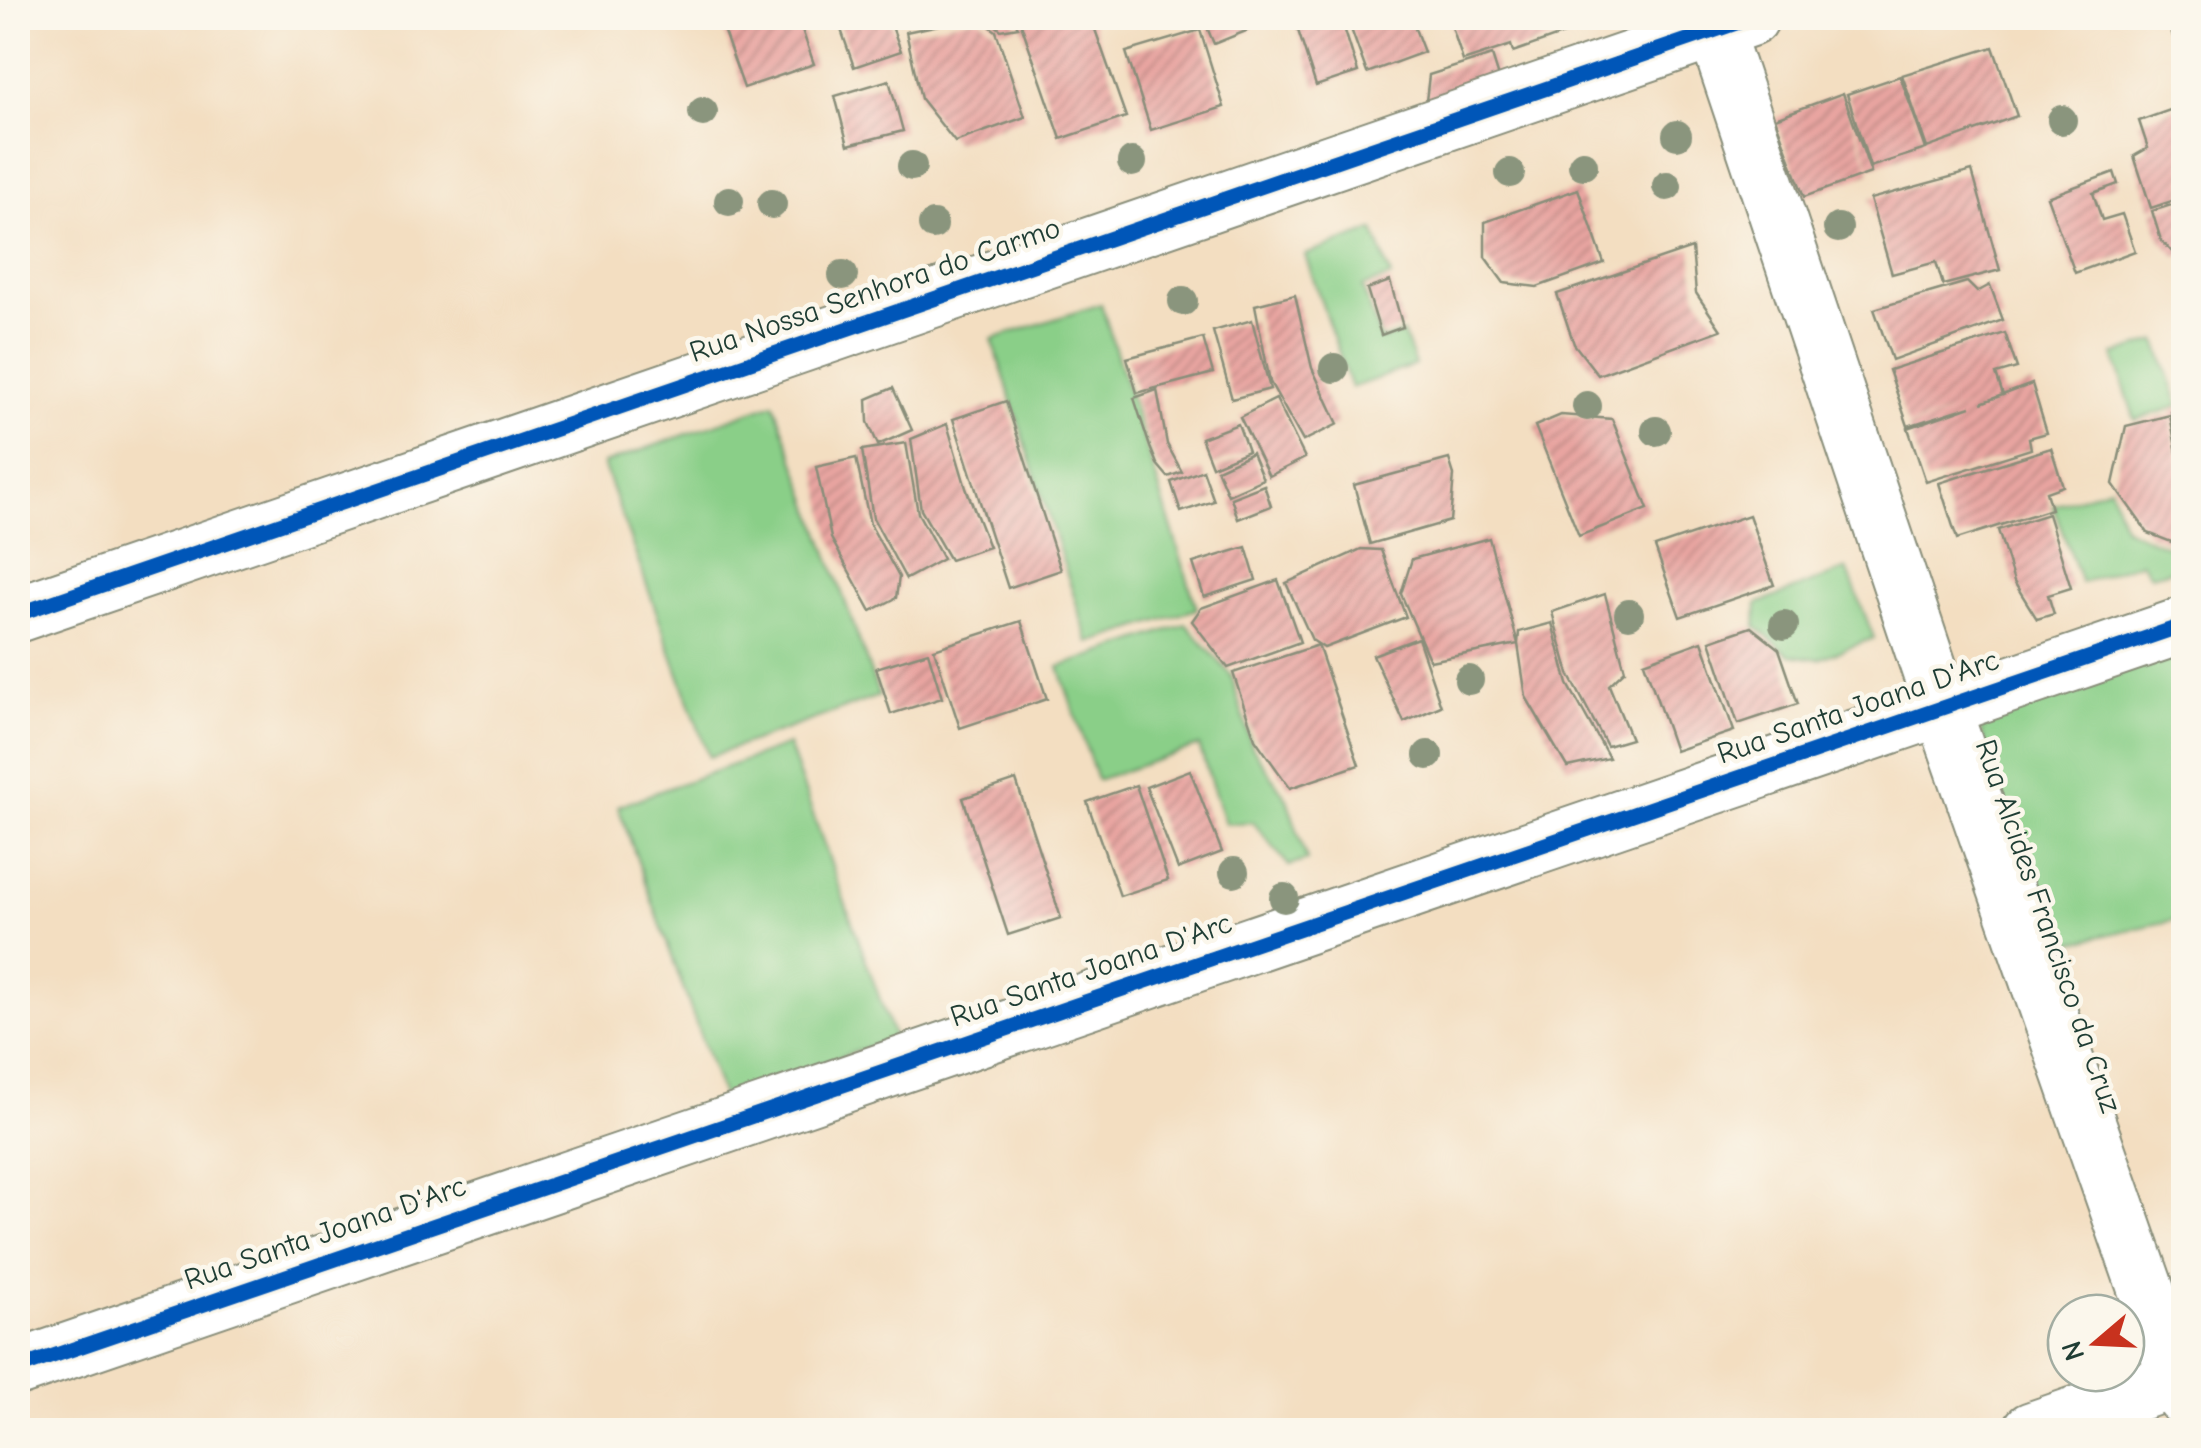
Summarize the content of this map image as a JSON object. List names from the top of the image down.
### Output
{
  "streets": {
    "street": ["Rua Nossa Senhora do Carmo", "Rua Santa Joana D'Arc", "Rua Alcides Francisco da Cruz"]
  },
  "crossings": [
    ["Rua Nossa Senhora do Carmo", "Rua Alcides Francisco da Cruz"],
    ["Rua Santa Joana D'Arc", "Rua Alcides Francisco da Cruz"]
  ],
  "north": "left"
}
